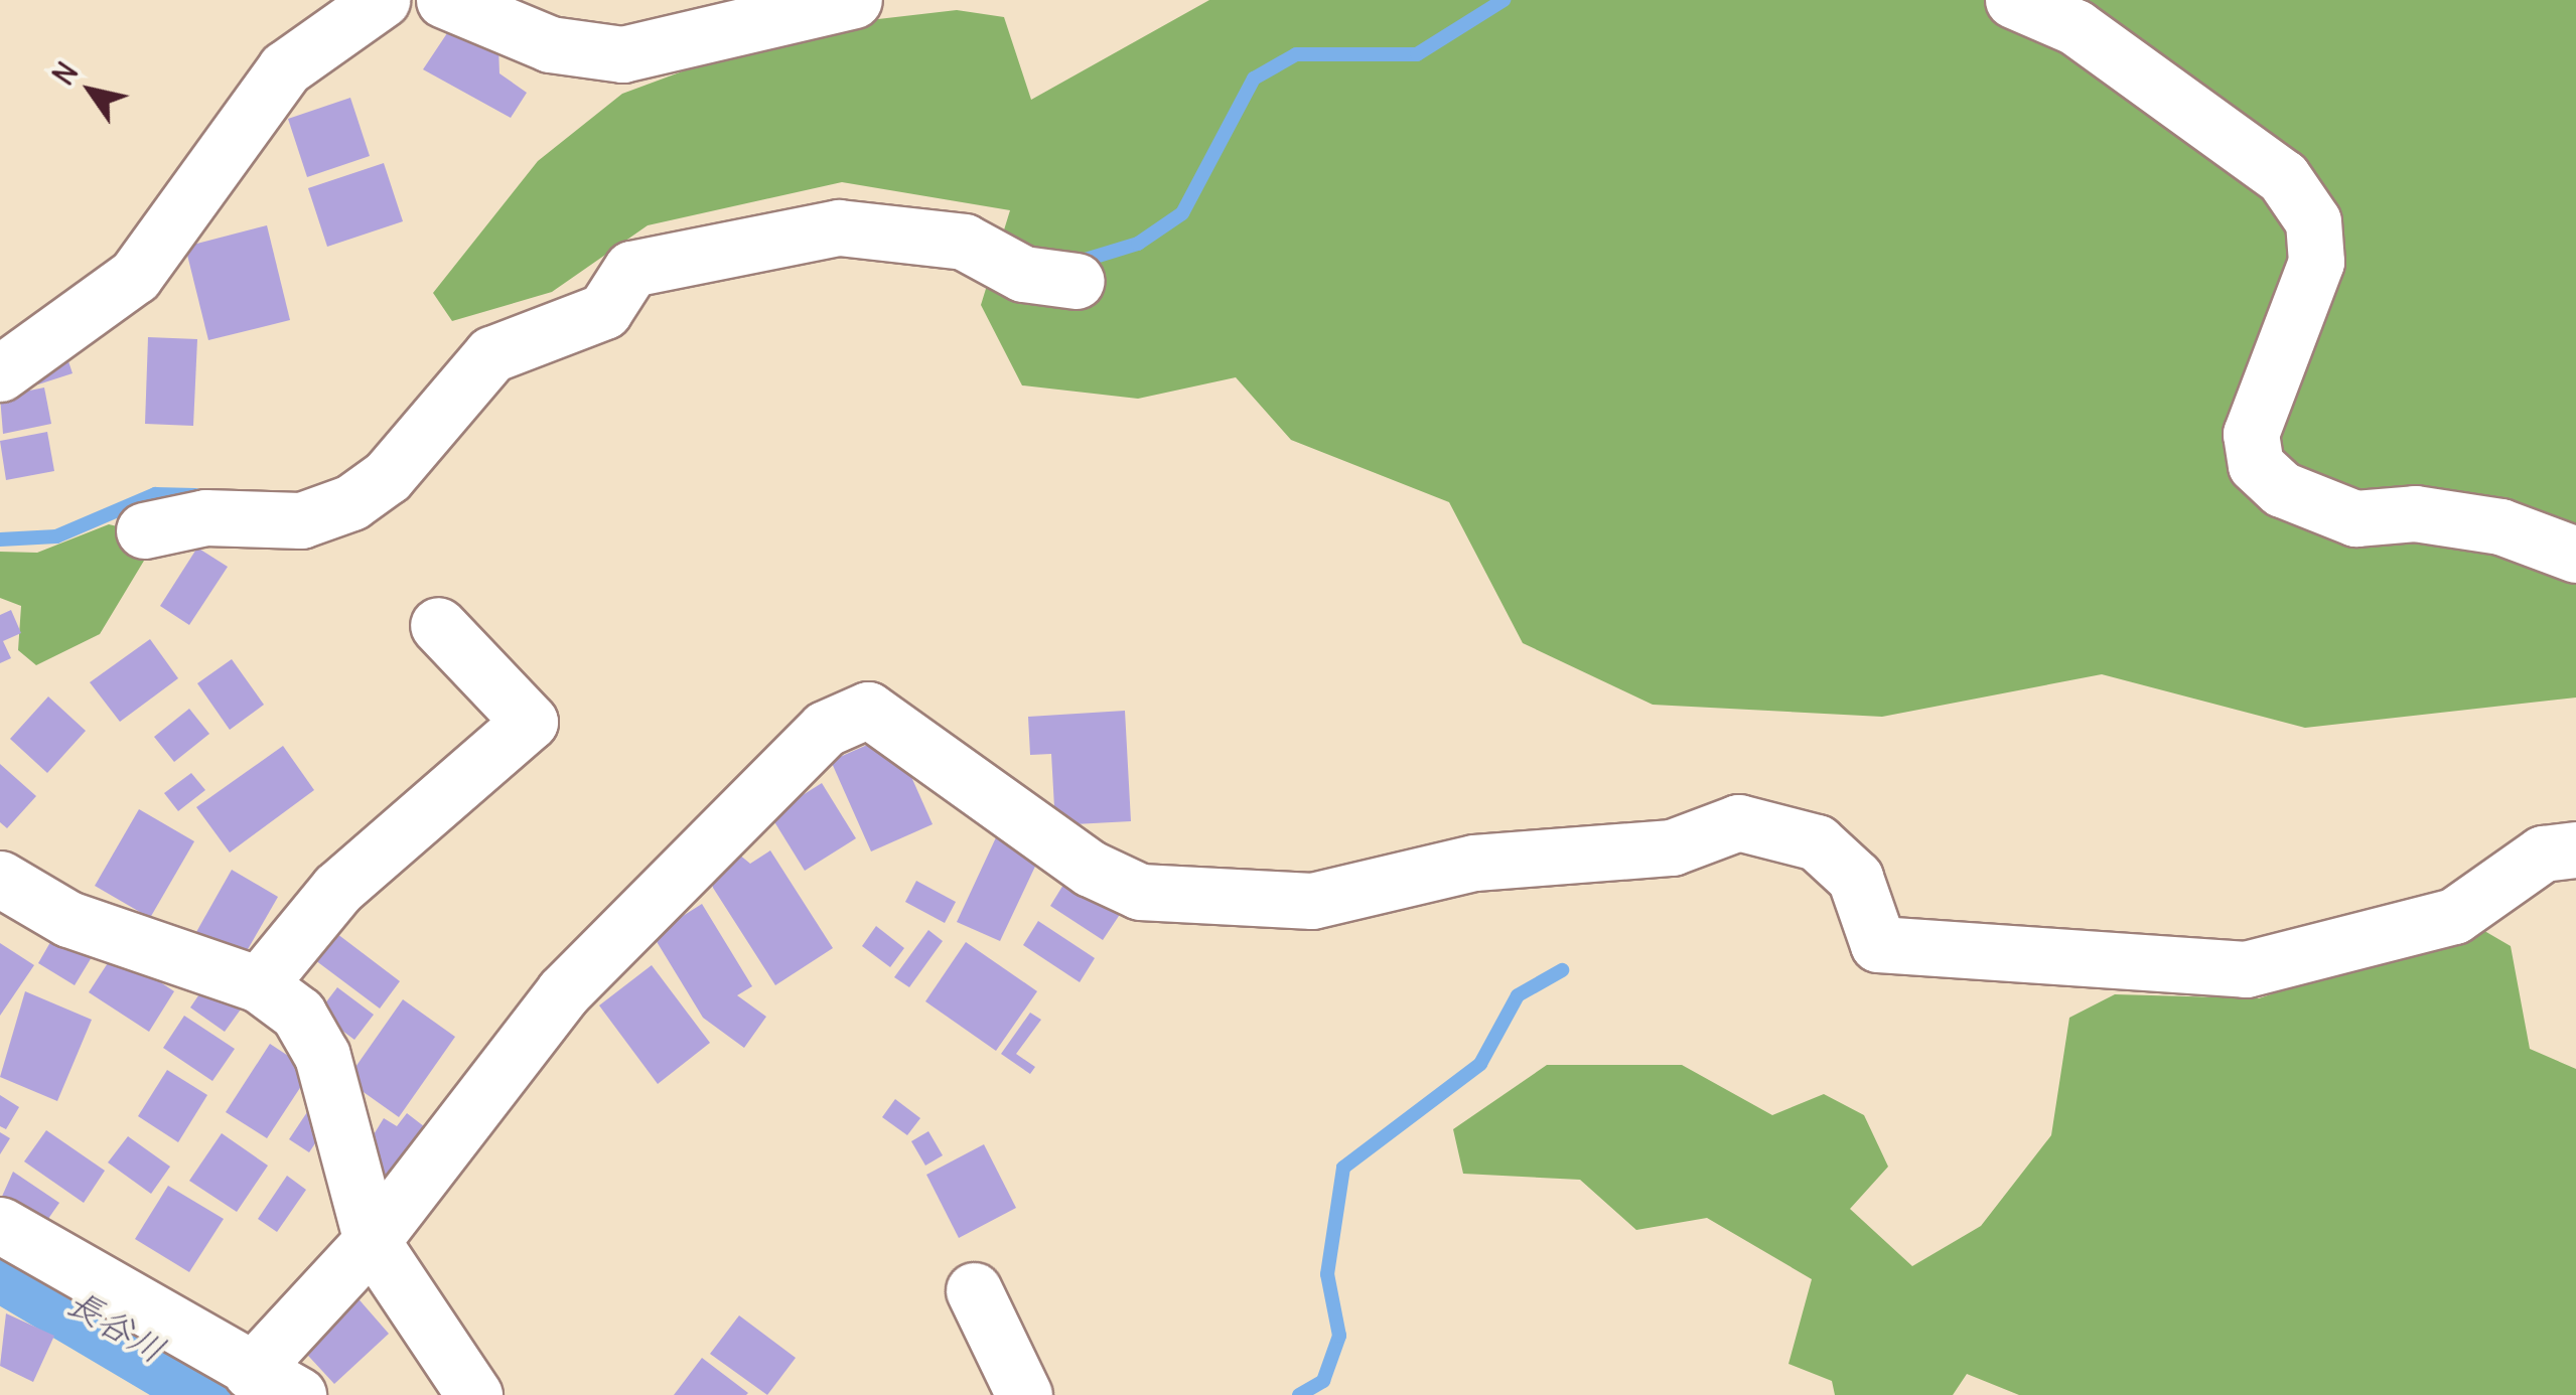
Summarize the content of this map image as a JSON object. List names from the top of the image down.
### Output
{
  "water": ["長谷川"],
  "north": "top left"
}
